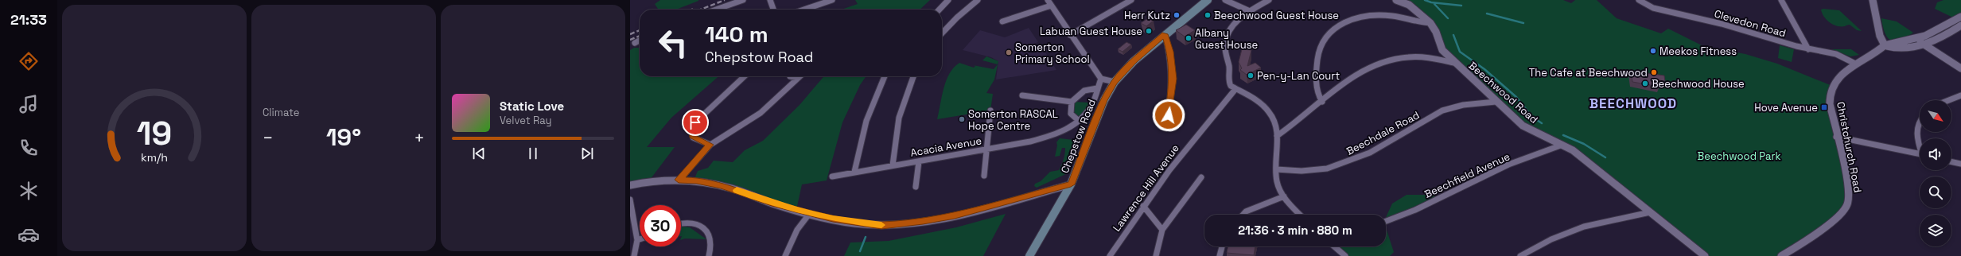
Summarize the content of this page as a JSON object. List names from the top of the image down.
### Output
{
  "streets": {
    "main road": ["Chepstow Road"],
    "street": [
      "Clevedon Road",
      "Beechwood Road",
      "Beechdale Road",
      "Acacia Avenue",
      "Christchurch Road",
      "Beechfield Avenue",
      "Lawrence Hill Avenue"
    ]
  },
  "crossings": [
    ["Clevedon Road", "Christchurch Road"],
    ["Beechwood Road", "Beechdale Road"],
    ["Beechwood Road", "Beechfield Avenue"]
  ],
  "districts": ["BEECHWOOD"],
  "parks": ["Beechwood Park"],
  "places": {
    "other": [
      "Herr Kutz",
      "Beechwood Guest House",
      "Labuan Guest House",
      "Albany Guest House",
      "Meekos Fitness",
      "Somerton Primary School",
      "The Cafe at Beechwood",
      "Pen-y-Lan Court",
      "Beechwood House",
      "Somerton RASCAL Hope Centre"
    ],
    "transit": ["Hove Avenue"]
  },
  "north": "bottom right",
  "page": {
    "tabs": "21:33",
    "tile": "Climate",
    "turn": ["140 m", "Chepstow Road"],
    "song": ["Static Love", "Velvet Ray"],
    "heat": ["−", "19°", "+"],
    "limit": "30",
    "trip": "21:36 · 3 min · 880 m",
    "gauge": ["19", "km/h"]
  }
}
